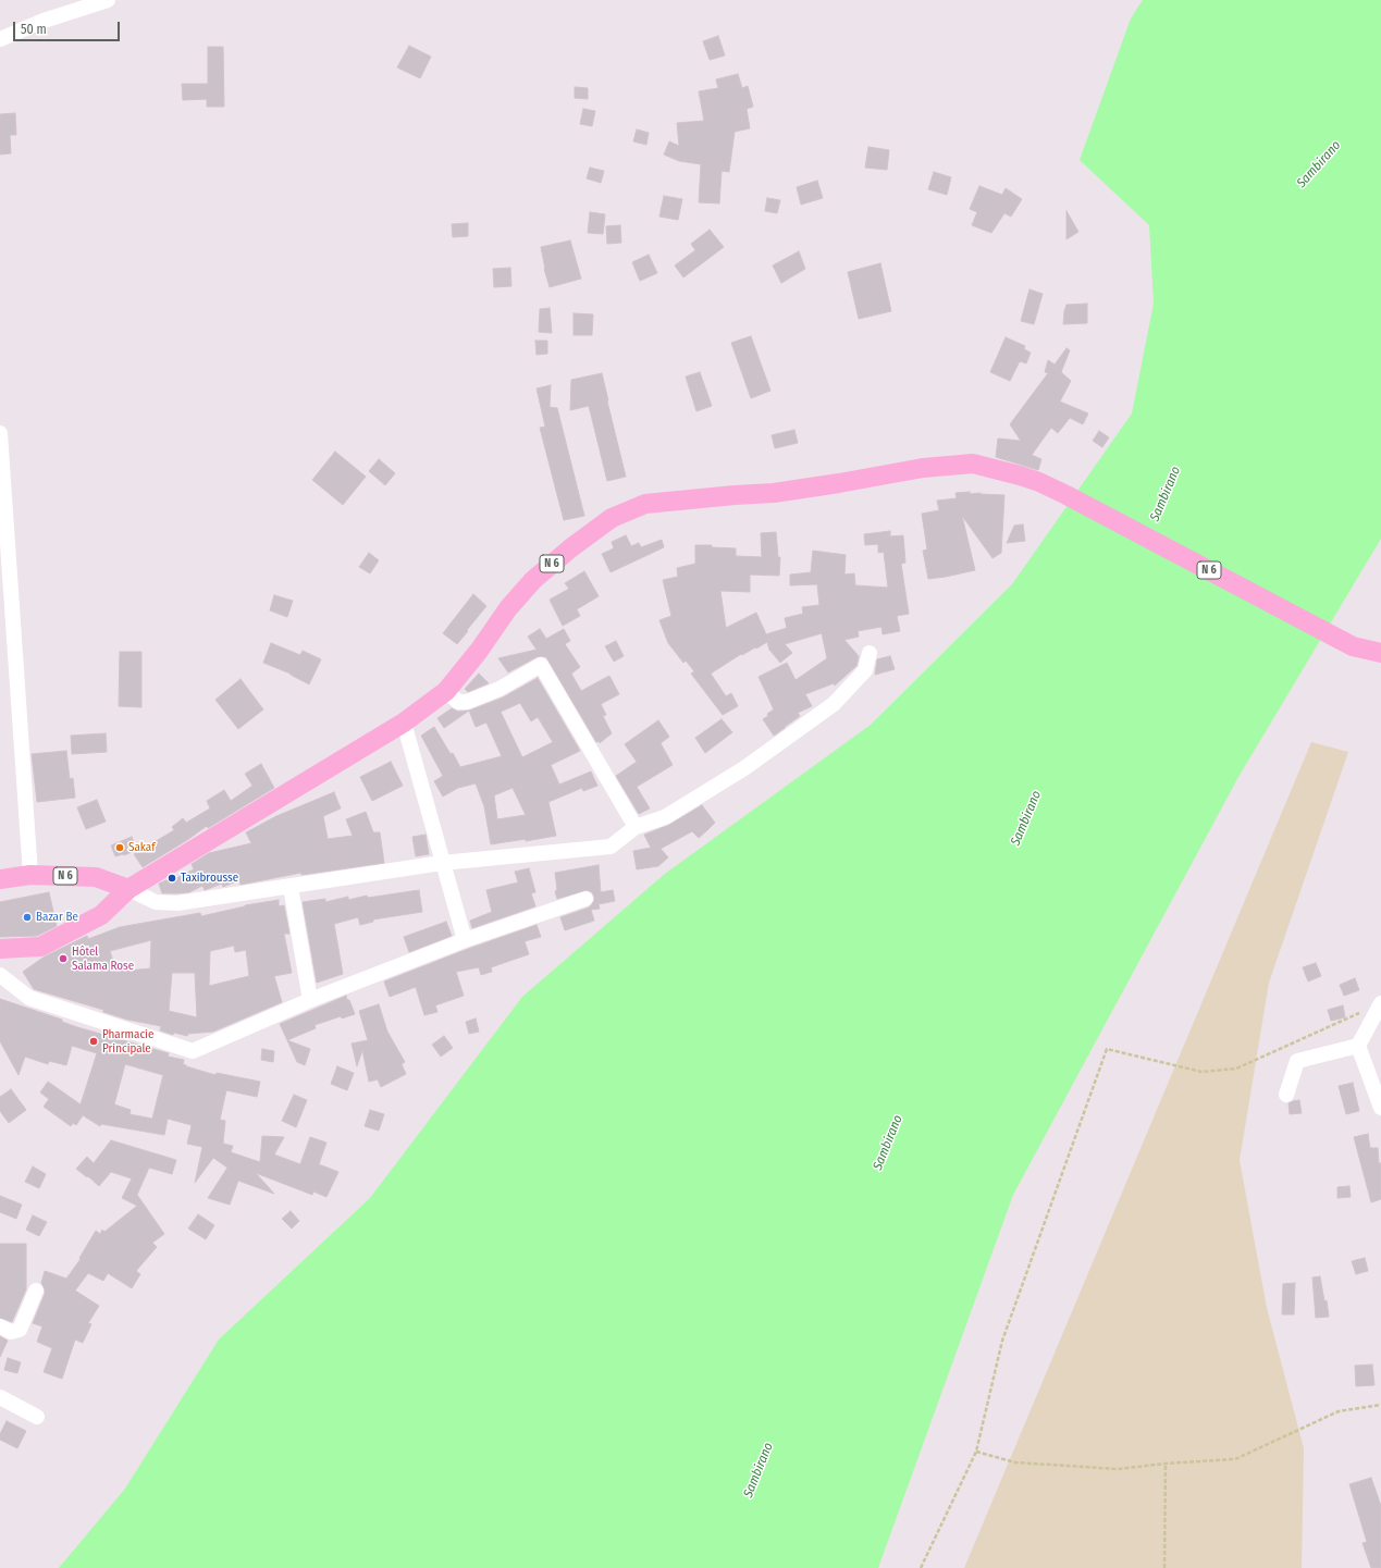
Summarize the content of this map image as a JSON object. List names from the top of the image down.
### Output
{
  "streets": {
    "main road": ["N 6"]
  },
  "water": ["Sambirano"],
  "places": [
    "Sakaf",
    "Taxibrousse",
    "Bazar Be",
    "Hôtel Salama Rose",
    "Pharmacie Principale"
  ],
  "scale_bar": "50 m"
}
